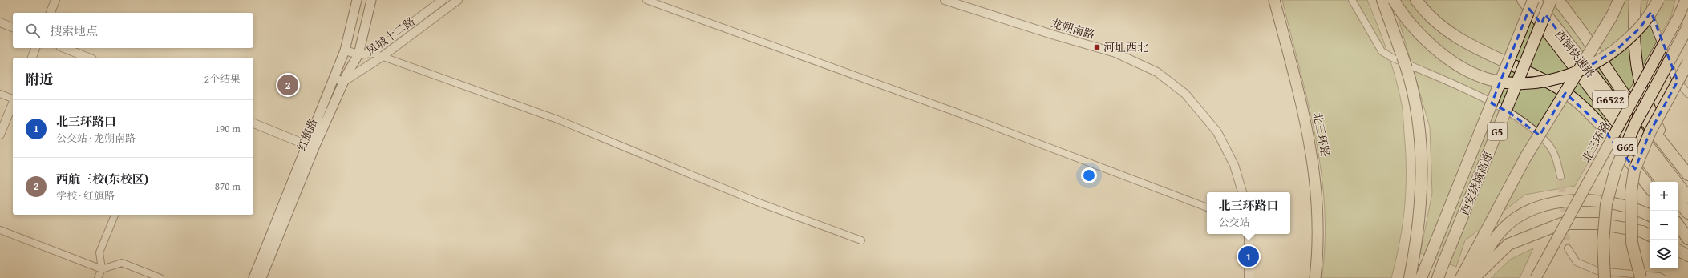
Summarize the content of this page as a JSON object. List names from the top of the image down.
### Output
{
  "streets": {
    "highway": [
      "西铜快速路",
      "G6522",
      "G5",
      "北三环路",
      "G65",
      "西安绕城高速"
    ],
    "main road": ["红旗路"],
    "street": ["龙朔南路", "凤城十二路"]
  },
  "crossings": [
    ["凤城十二路", "红旗路"],
    ["西铜快速路", "西安绕城高速"]
  ],
  "places": {
    "transit": ["河址西北"]
  },
  "page": {
    "search": "搜索地点",
    "heading": ["附近", "2个结果"],
    "pins": ["2", "1"],
    "list": [
      {
        "mark": "1",
        "name": "北三环路口",
        "note": "公交站 · 龙朔南路",
        "value": "190 m"
      },
      {
        "mark": "2",
        "name": "西航三校(东校区)",
        "note": "学校 · 红旗路",
        "value": "870 m"
      }
    ],
    "map_buttons": ["+", "−"],
    "popup": ["北三环路口", "公交站"]
  }
}
